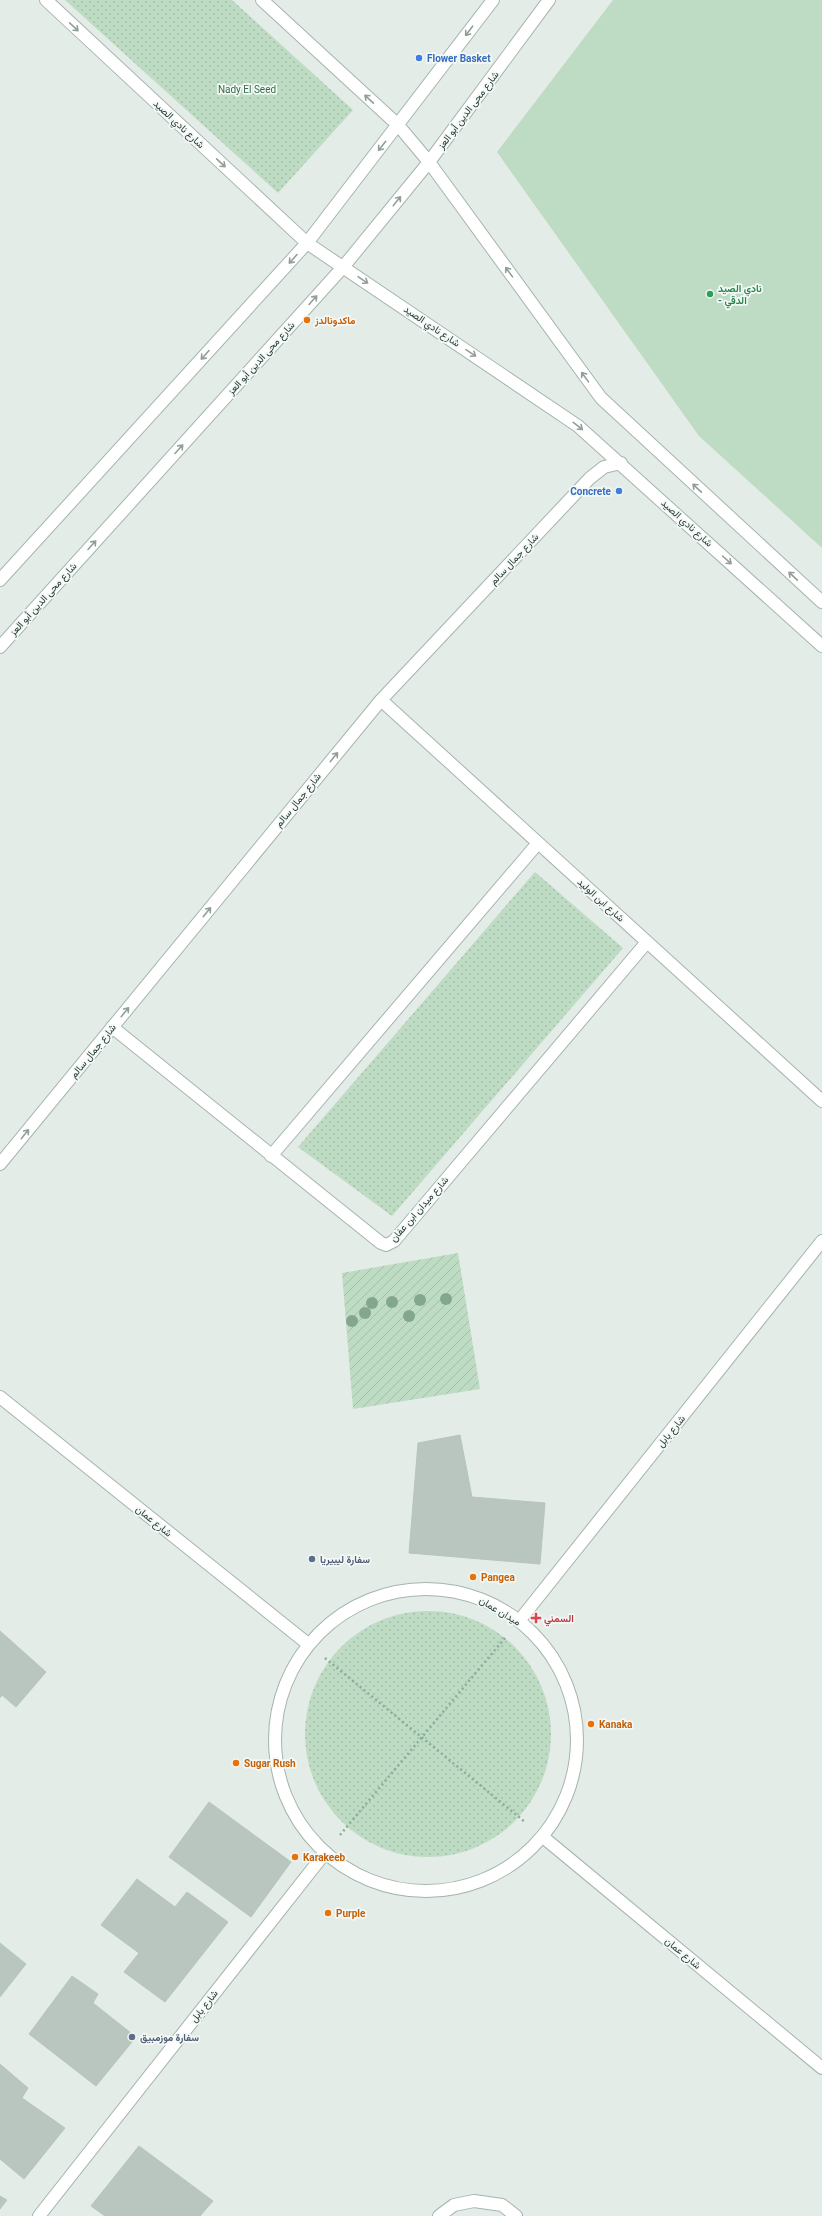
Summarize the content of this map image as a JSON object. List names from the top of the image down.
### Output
{
  "streets": {
    "street": [
      "شارع محى الدين أبو العز",
      "شارع نادي الصيد",
      "شارع جمال سالم",
      "شارع ابن الوليد",
      "شارع ميدان ابن عفان",
      "شارع بابل",
      "شارع عمان",
      "ميدان عمان"
    ]
  },
  "crossings": [
    ["شارع محى الدين أبو العز", "شارع نادي الصيد"],
    ["شارع نادي الصيد", "شارع جمال سالم"],
    ["شارع جمال سالم", "شارع ابن الوليد"],
    ["شارع جمال سالم", "شارع ميدان ابن عفان"],
    ["شارع ابن الوليد", "شارع ميدان ابن عفان"],
    ["شارع بابل", "ميدان عمان"],
    ["شارع عمان", "ميدان عمان"]
  ],
  "one_way": ["شارع جمال سالم"],
  "parks": ["Nady El Seed"],
  "places": {
    "other": [
      "Flower Basket",
      "نادي الصيد - الدقي",
      "ماكدونالدز",
      "Concrete",
      "سفارة ليبيريا",
      "Pangea",
      "Kanaka",
      "Sugar Rush",
      "Karakeeb",
      "Purple",
      "سفارة موزمبيق"
    ],
    "health": ["السمني"]
  }
}
